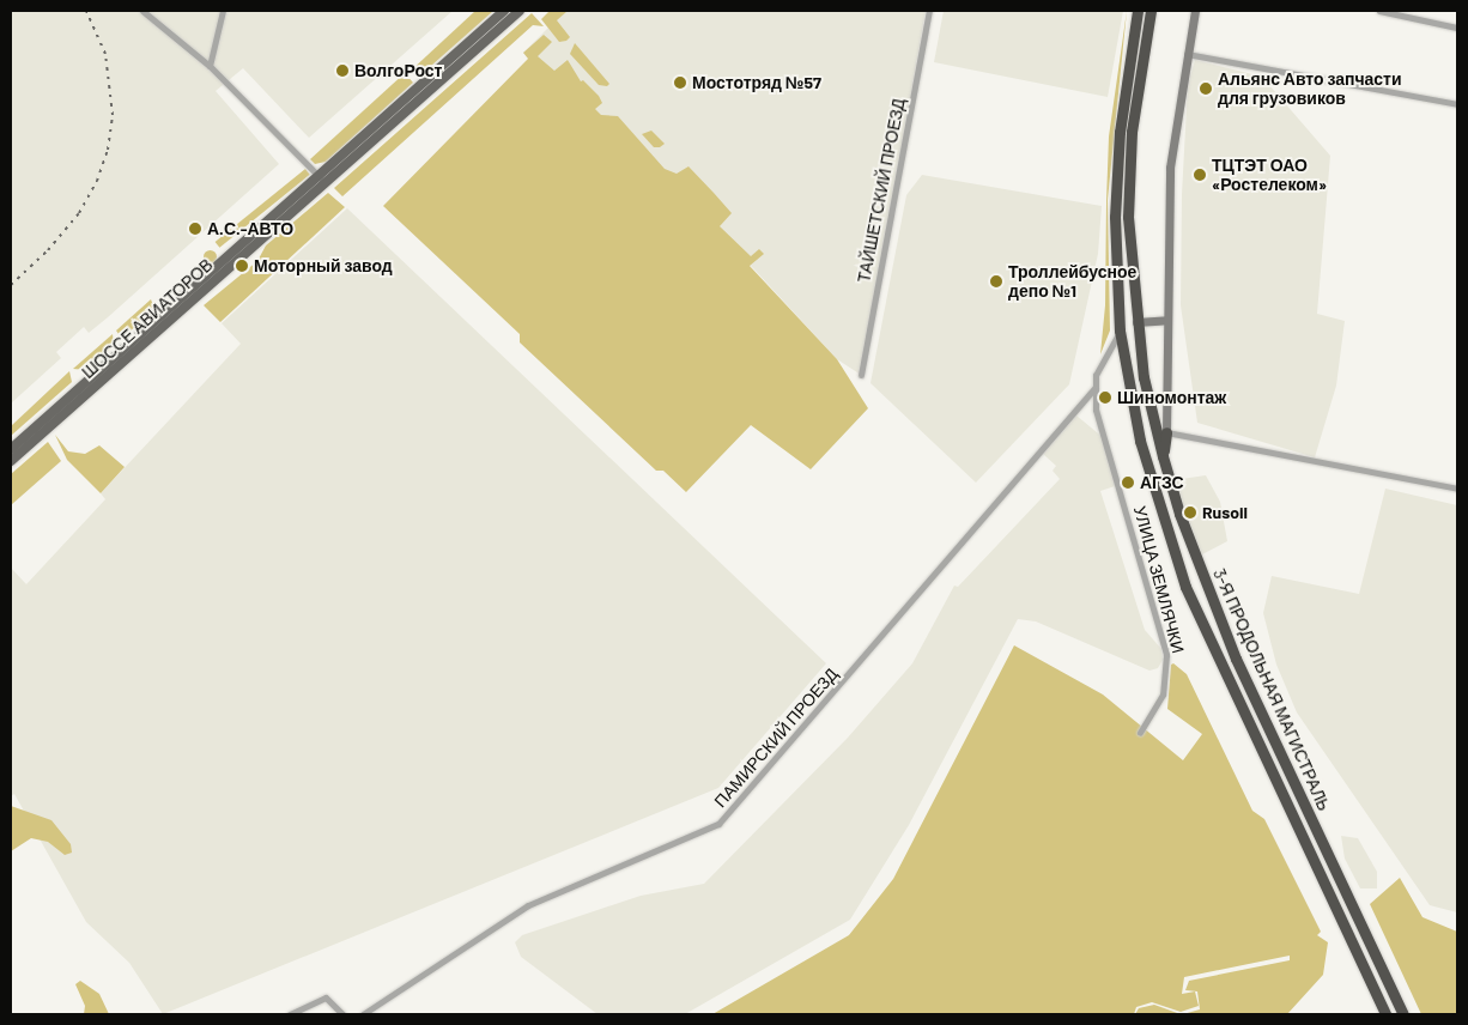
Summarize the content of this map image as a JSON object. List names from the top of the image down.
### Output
{
  "streets": {
    "highway": ["3-Я ПРОДОЛЬНАЯ МАГИСТРАЛЬ"],
    "main road": ["ШОССЕ АВИАТОРОВ"],
    "street": ["ТАЙШЕТСКИЙ ПРОЕЗД", "УЛИЦА ЗЕМЛЯЧКИ", "ПАМИРСКИЙ ПРОЕЗД"]
  },
  "crossings": [
    ["УЛИЦА ЗЕМЛЯЧКИ", "ПАМИРСКИЙ ПРОЕЗД"]
  ],
  "places": [
    "ВолгоРост",
    "Мостотряд №57",
    "Альянс Авто запчасти для грузовиков",
    "ТЦТЭТ ОАО «Ростелеком»",
    "А.С.-АВТО",
    "Моторный завод",
    "Троллейбусное депо №1",
    "Шиномонтаж",
    "АГЗС",
    "Rusoil"
  ]
}
